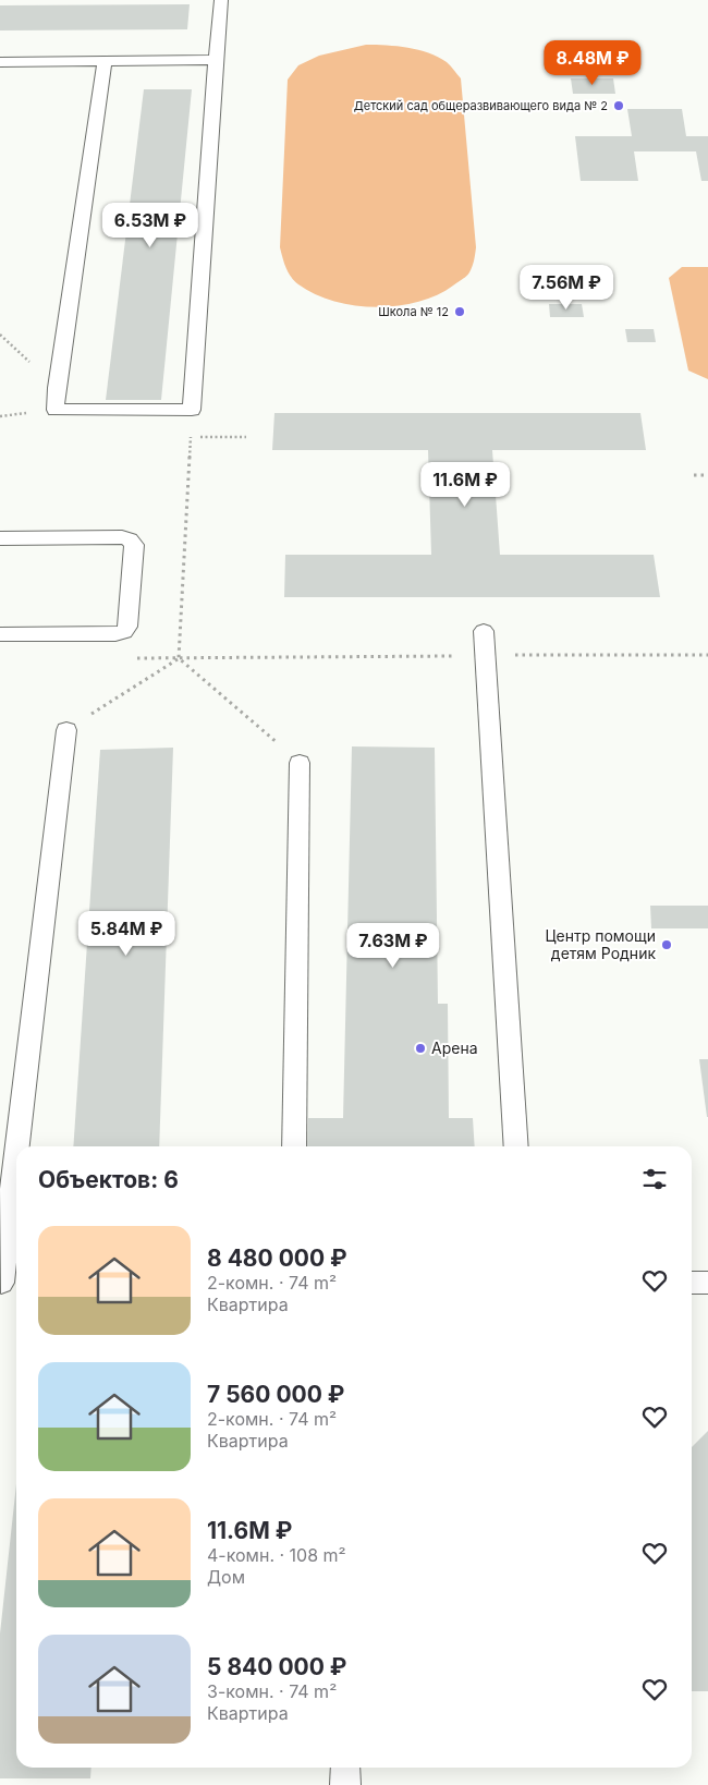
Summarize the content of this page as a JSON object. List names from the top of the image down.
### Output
{
  "places": [
    "Детский сад общеразвивающего вида № 2",
    "Школа № 12",
    "Центр помощи детям Родник",
    "Арена"
  ],
  "page": {
    "price": [
      "8.48M ₽",
      "6.53M ₽",
      "7.56M ₽",
      "11.6M ₽",
      "5.84M ₽",
      "7.63M ₽"
    ],
    "heading": "Объектов: 6",
    "list": [
      {
        "name": "8 480 000 ₽",
        "note": "2-комн. · 74 m² · Квартира"
      },
      {
        "name": "7 560 000 ₽",
        "note": "2-комн. · 74 m² · Квартира"
      },
      {
        "name": "11.6M ₽",
        "note": "4-комн. · 108 m² · Дом"
      },
      {
        "name": "5 840 000 ₽",
        "note": "3-комн. · 74 m² · Квартира"
      }
    ]
  }
}
